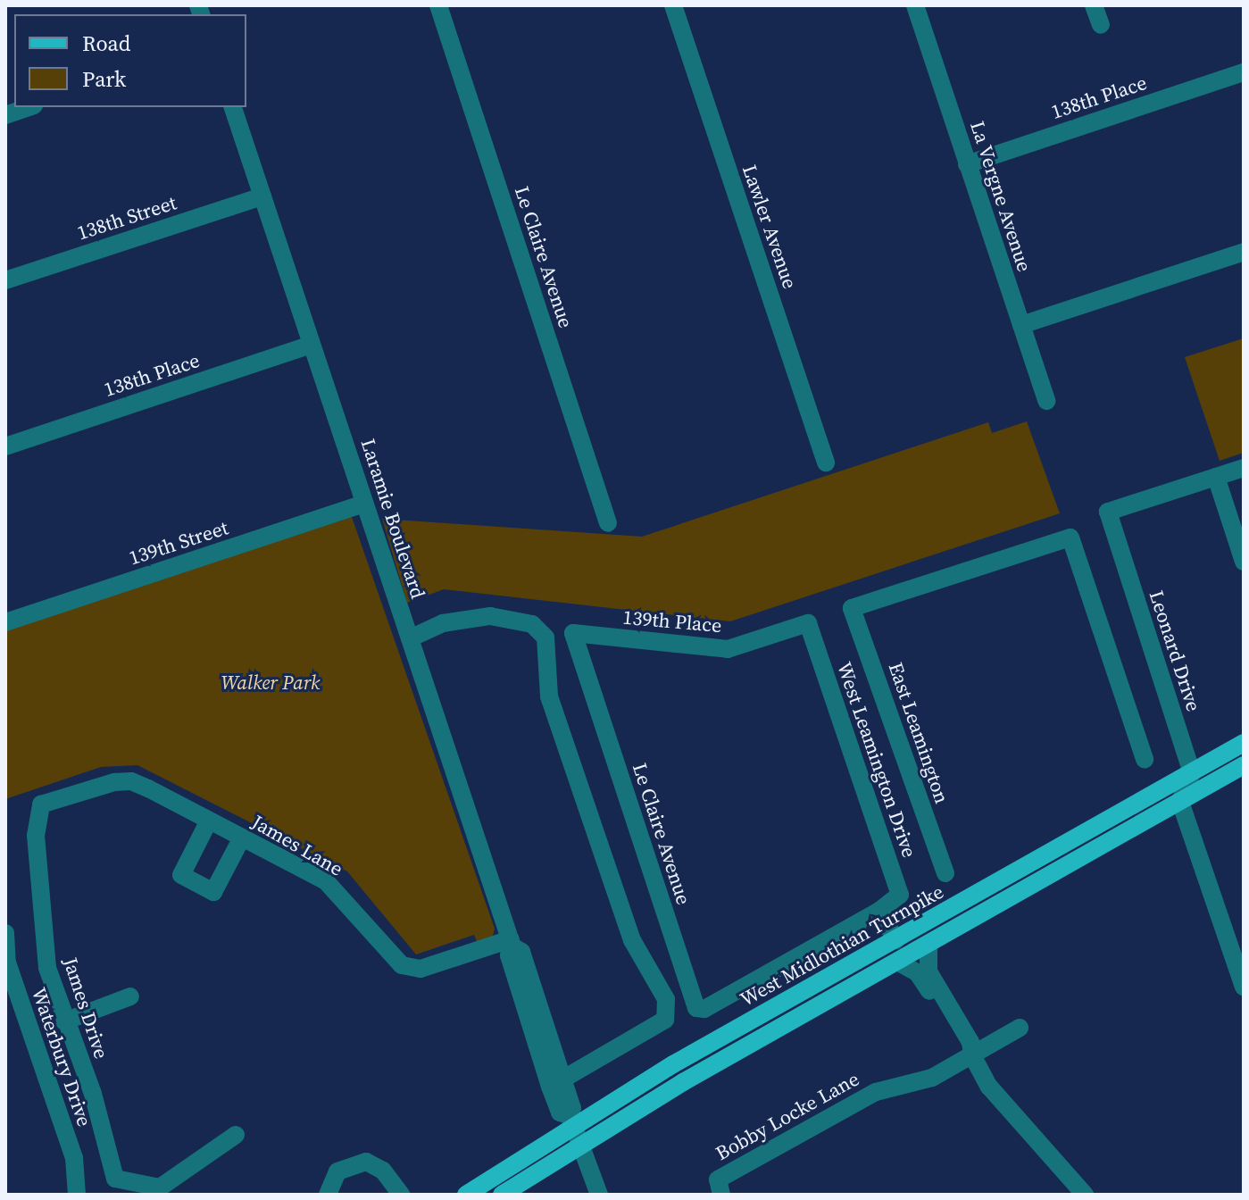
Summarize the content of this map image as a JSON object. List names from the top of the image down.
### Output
{
  "streets": {
    "main road": ["West Midlothian Turnpike"],
    "street": [
      "138th Place",
      "La Vergne Avenue",
      "138th Street",
      "Lawler Avenue",
      "Le Claire Avenue",
      "Laramie Boulevard",
      "139th Street",
      "139th Place",
      "Leonard Drive",
      "East Leamington",
      "West Leamington Drive",
      "James Lane",
      "James Drive",
      "Waterbury Drive",
      "Bobby Locke Lane"
    ]
  },
  "crossings": [
    ["138th Place", "La Vergne Avenue"],
    ["138th Place", "Laramie Boulevard"],
    ["138th Street", "Laramie Boulevard"],
    ["Le Claire Avenue", "139th Place"],
    ["Le Claire Avenue", "West Leamington Drive"],
    ["Laramie Boulevard", "139th Street"],
    ["Laramie Boulevard", "James Lane"],
    ["Laramie Boulevard", "West Midlothian Turnpike"],
    ["139th Place", "West Leamington Drive"],
    ["Leonard Drive", "West Midlothian Turnpike"],
    ["James Lane", "James Drive"]
  ],
  "parks": ["Walker Park"],
  "legend": ["Road", "Park"]
}
